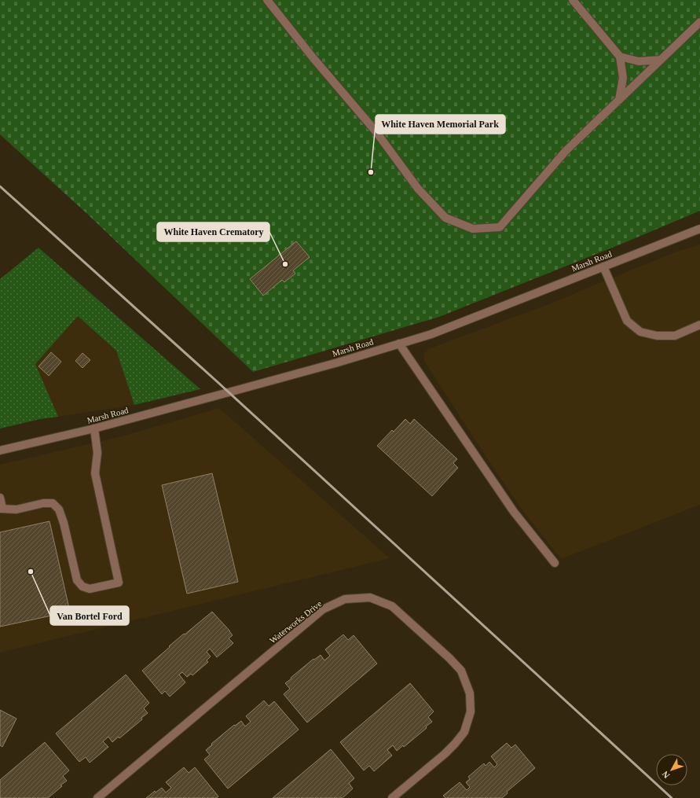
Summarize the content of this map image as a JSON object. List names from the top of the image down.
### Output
{
  "streets": {
    "street": ["Marsh Road", "Waterworks Drive"]
  },
  "places": ["White Haven Memorial Park", "White Haven Crematory", "Van Bortel Ford"],
  "north": "bottom left"
}
